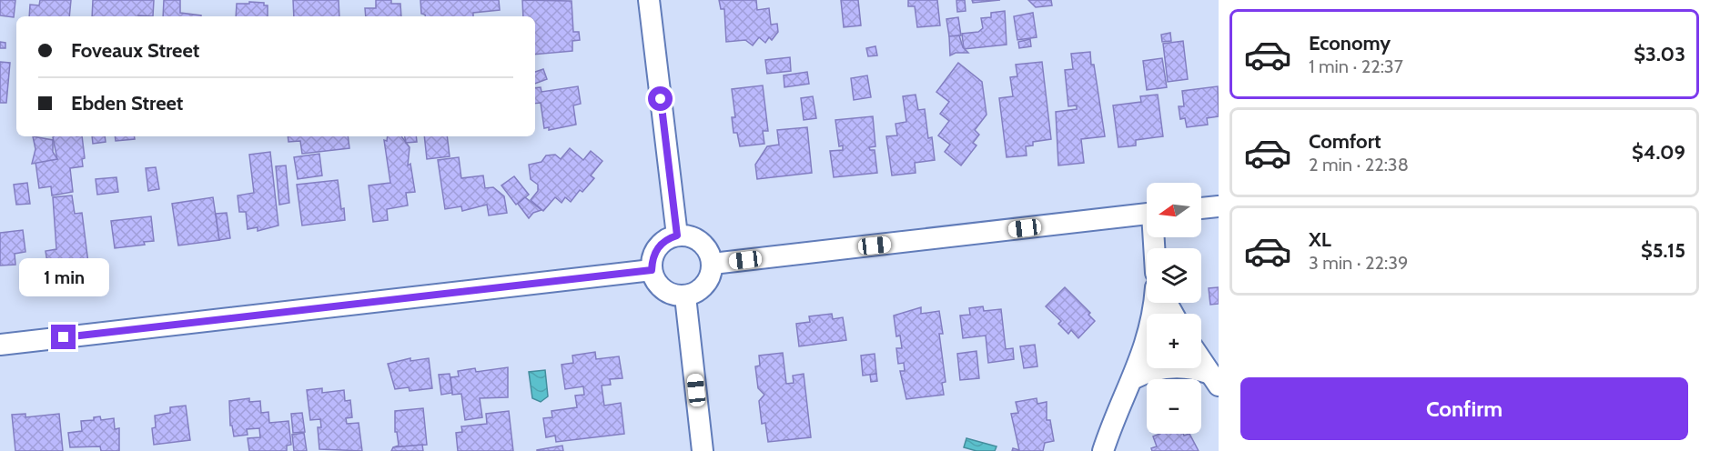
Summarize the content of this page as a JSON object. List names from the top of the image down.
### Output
{
  "north": "left",
  "page": {
    "list": [
      {
        "name": "Economy",
        "note": "1 min · 22:37",
        "value": "$3.03"
      },
      {
        "name": "Comfort",
        "note": "2 min · 22:38",
        "value": "$4.09"
      },
      {
        "name": "XL",
        "note": "3 min · 22:39",
        "value": "$5.15"
      }
    ],
    "banner": ["Foveaux Street", "Ebden Street"],
    "map_buttons": ["+", "−"],
    "bubble": "1 min",
    "buttons": "Confirm"
  }
}
